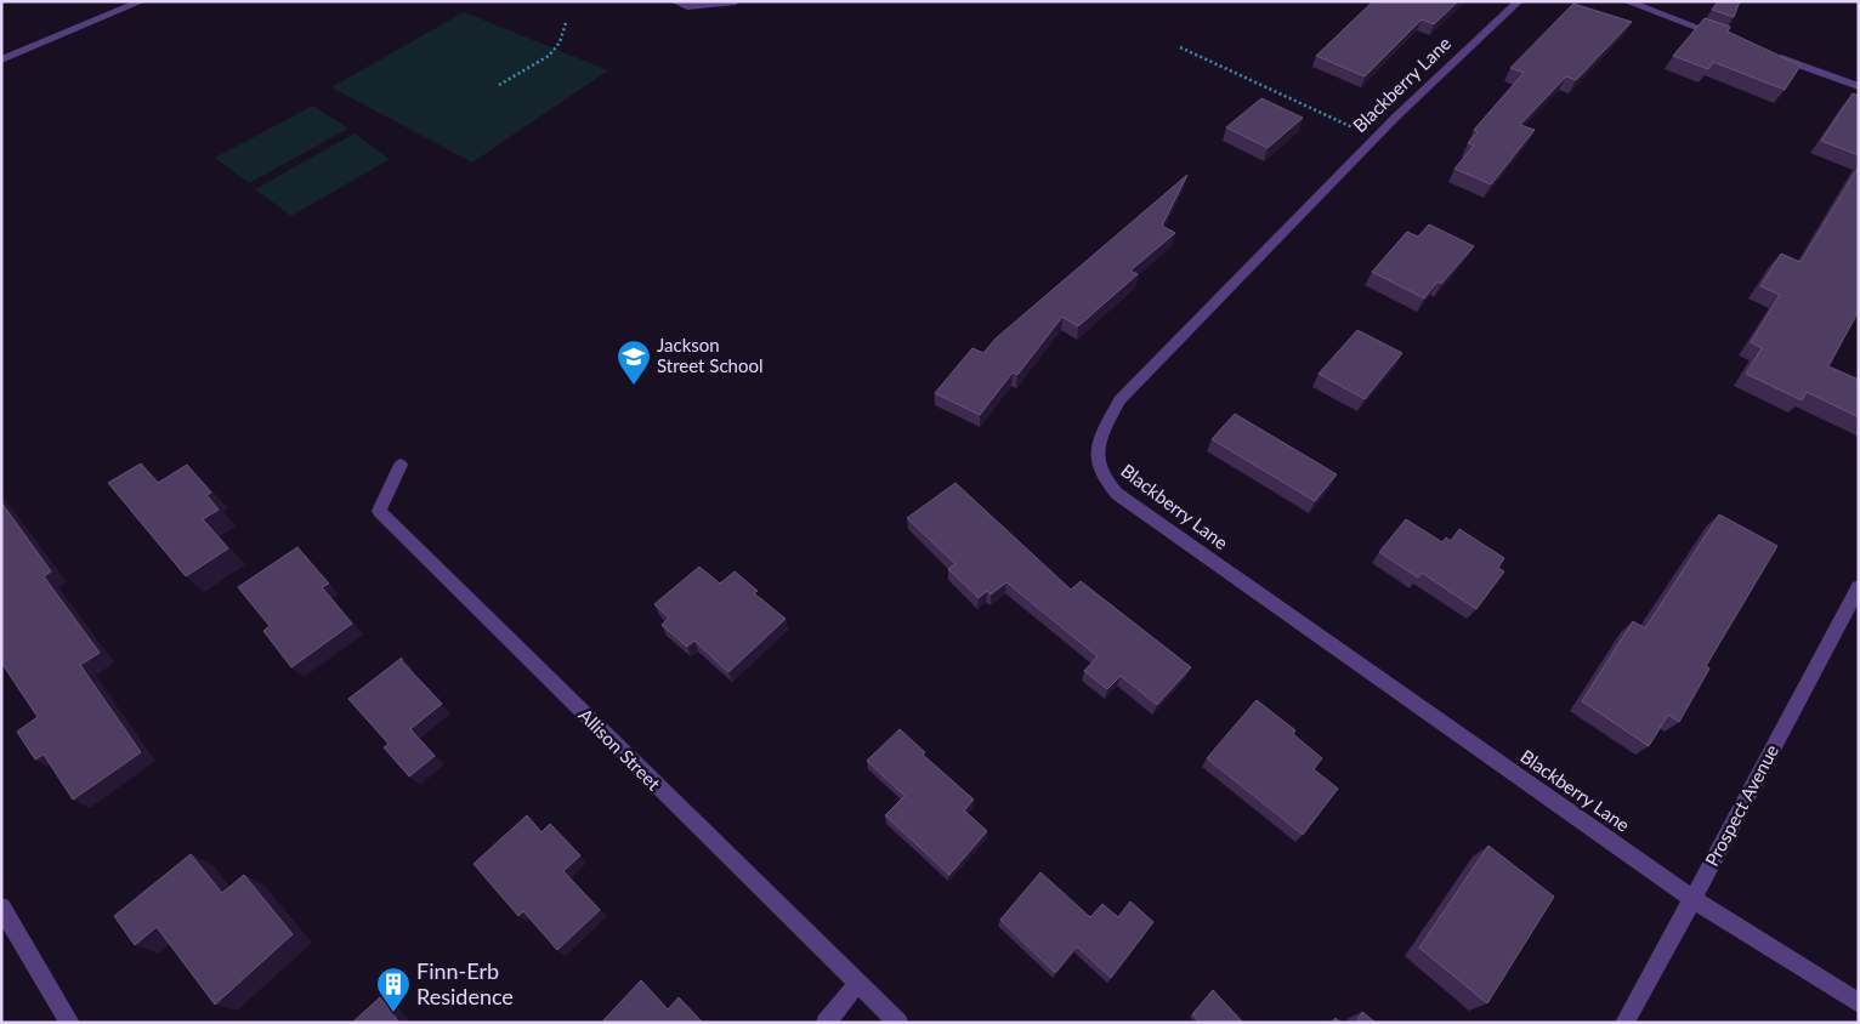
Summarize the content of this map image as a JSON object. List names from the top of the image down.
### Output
{
  "streets": {
    "street": ["Blackberry Lane", "Allison Street", "Prospect Avenue"]
  },
  "crossings": [
    ["Blackberry Lane", "Prospect Avenue"]
  ],
  "places": {
    "school or university": ["Jackson Street School"],
    "building": ["Finn-Erb Residence"]
  }
}
